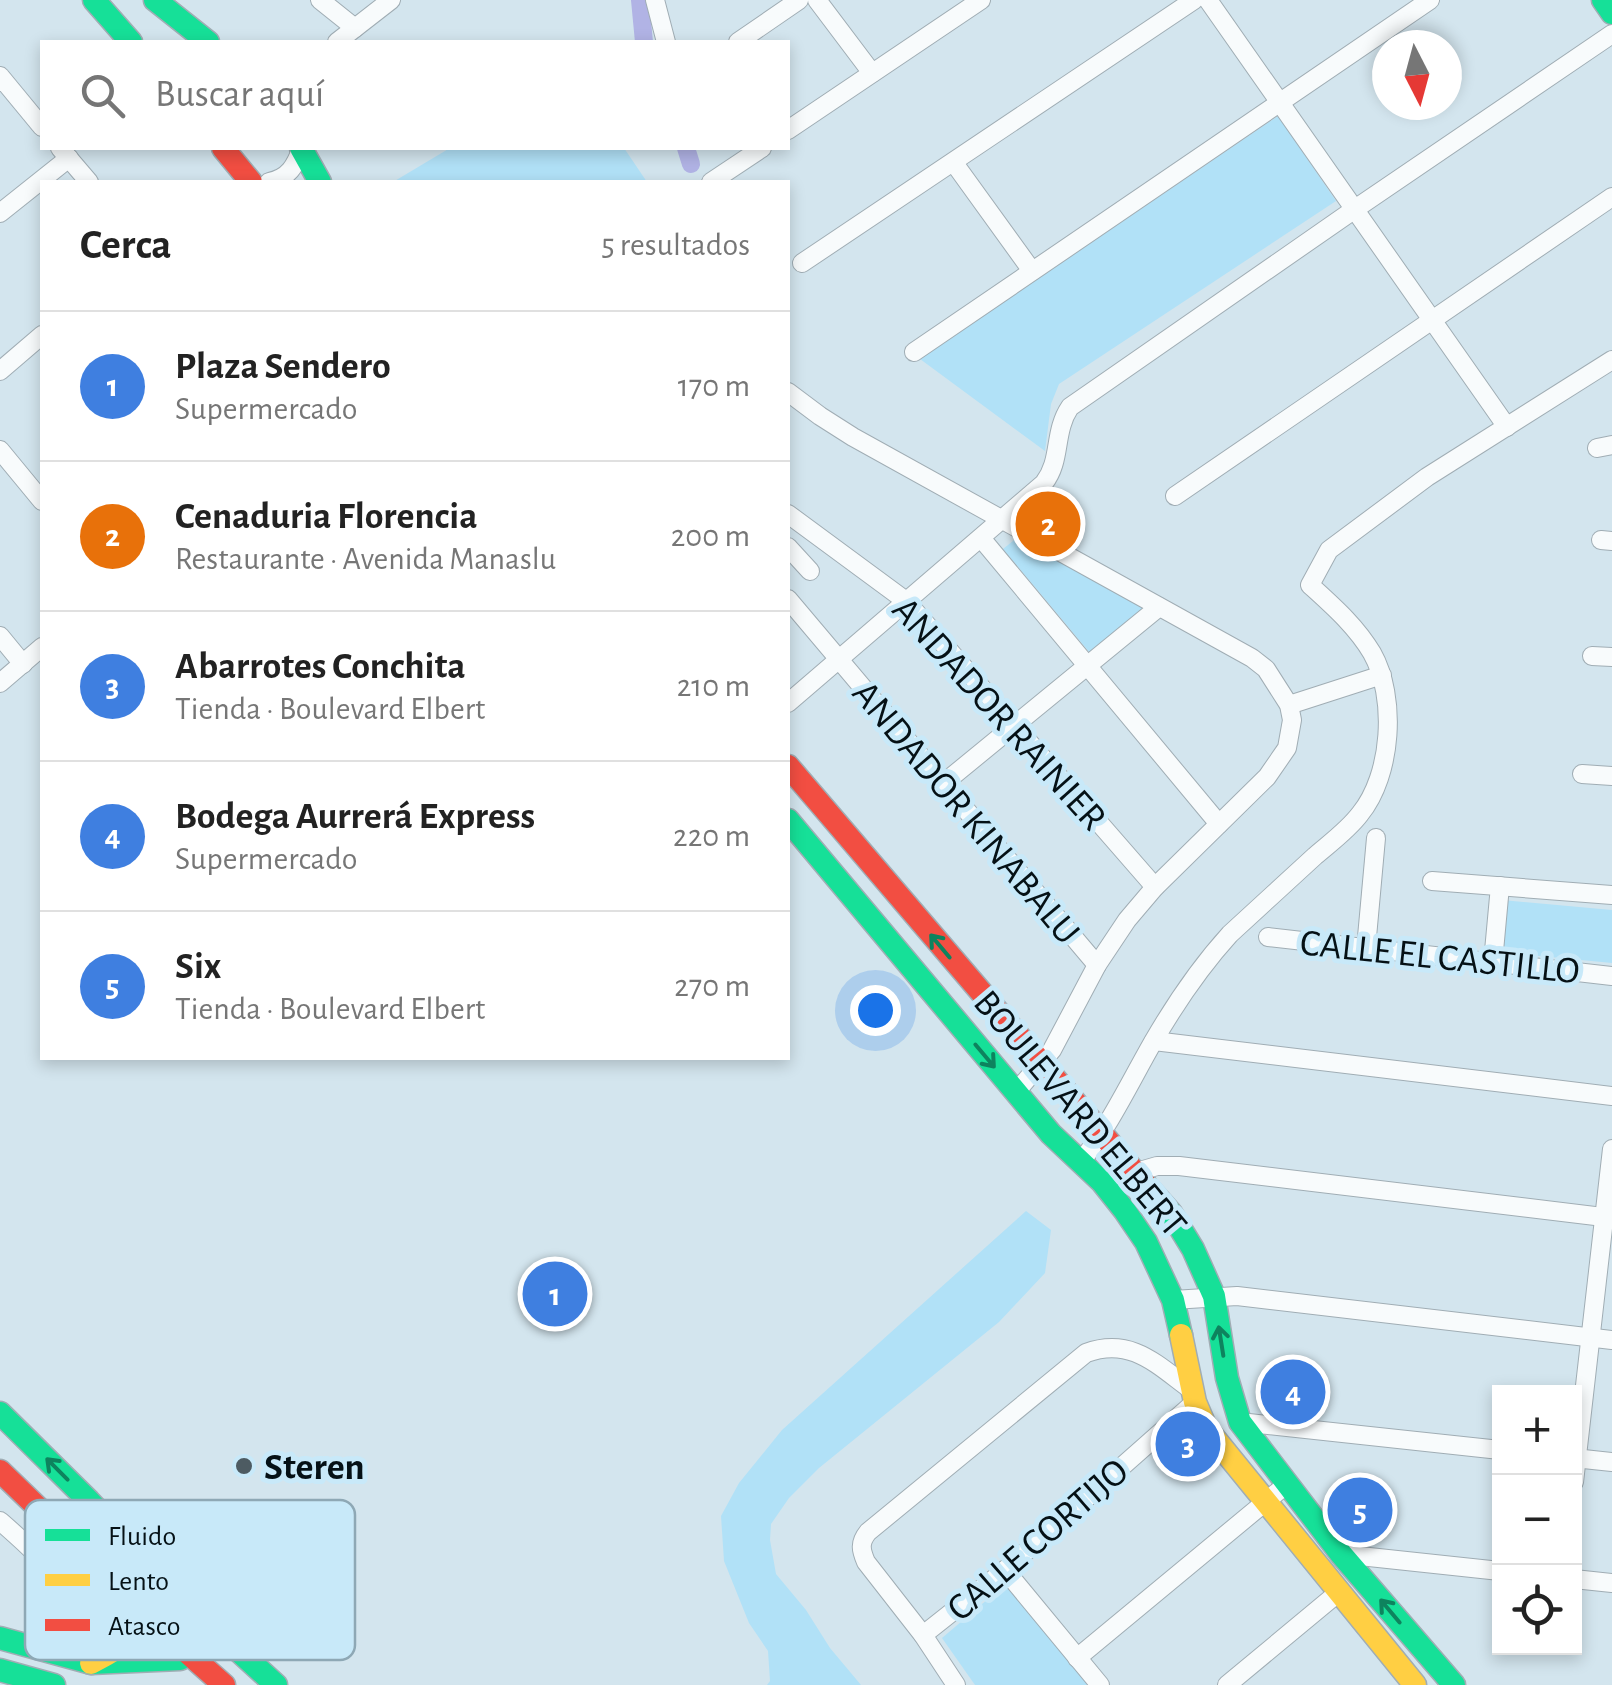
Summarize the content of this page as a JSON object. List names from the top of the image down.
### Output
{
  "streets": {
    "street": [
      "ANDADOR RAINIER",
      "ANDADOR KINABALU",
      "CALLE EL CASTILLO",
      "BOULEVARD ELBERT",
      "CALLE CORTIJO"
    ]
  },
  "crossings": [
    ["BOULEVARD ELBERT", "CALLE CORTIJO"]
  ],
  "places": ["Steren"],
  "legend": ["Fluido", "Lento", "Atasco"],
  "north": "bottom",
  "page": {
    "search": "Buscar aquí",
    "heading": ["Cerca", "5 resultados"],
    "list": [
      {
        "mark": "1",
        "name": "Plaza Sendero",
        "note": "Supermercado",
        "value": "170 m"
      },
      {
        "mark": "2",
        "name": "Cenaduria Florencia",
        "note": "Restaurante · Avenida Manaslu",
        "value": "200 m"
      },
      {
        "mark": "3",
        "name": "Abarrotes Conchita",
        "note": "Tienda · Boulevard Elbert",
        "value": "210 m"
      },
      {
        "mark": "4",
        "name": "Bodega Aurrerá Express",
        "note": "Supermercado",
        "value": "220 m"
      },
      {
        "mark": "5",
        "name": "Six",
        "note": "Tienda · Boulevard Elbert",
        "value": "270 m"
      }
    ],
    "pins": [
      "2",
      "1",
      "4",
      "3",
      "5"
    ],
    "map_buttons": ["+", "−"]
  }
}
